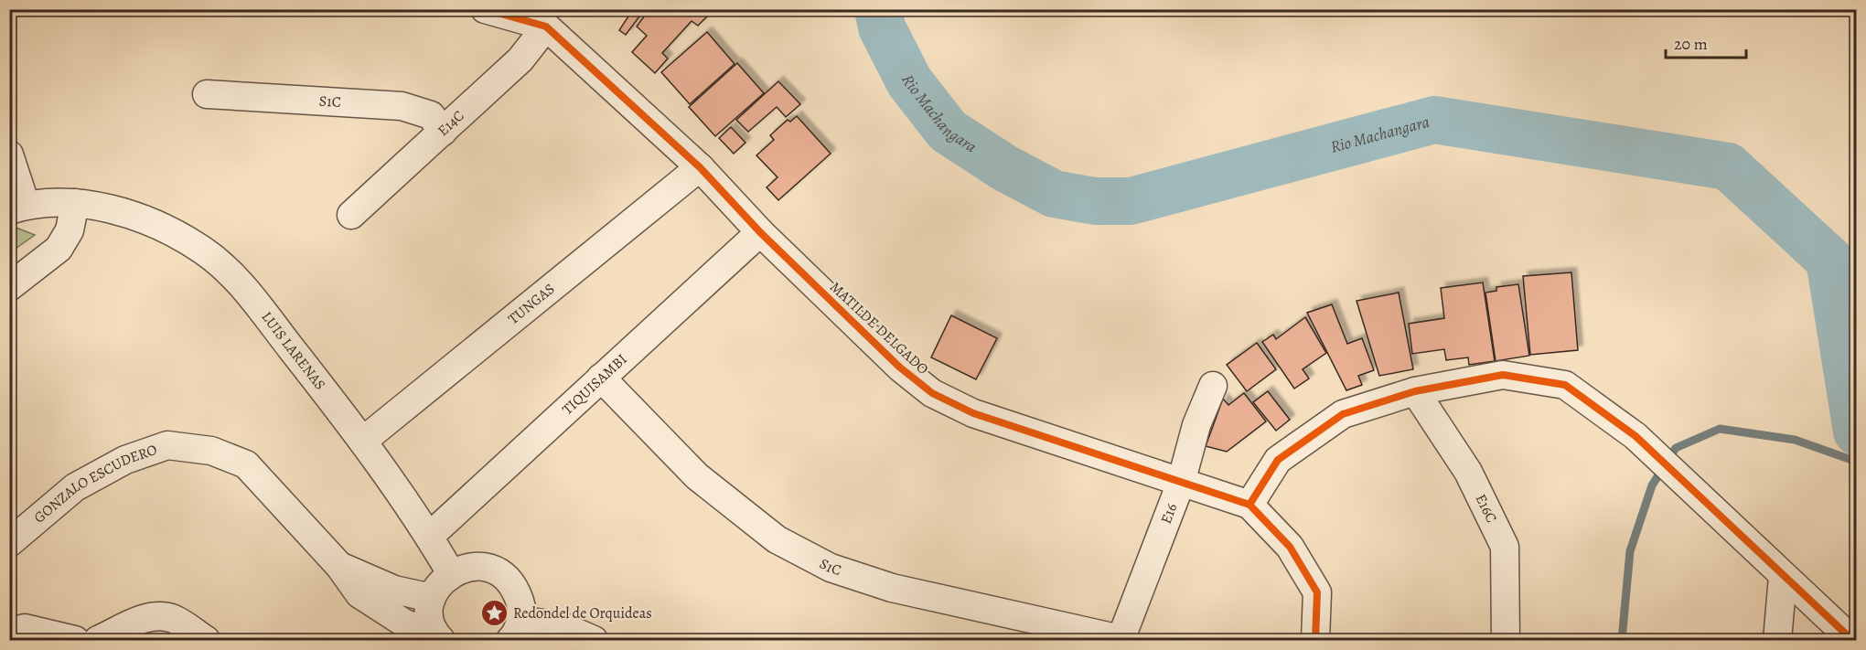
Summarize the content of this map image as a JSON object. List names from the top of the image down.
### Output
{
  "streets": {
    "street": [
      "S1C",
      "E14C",
      "TUNGAS",
      "MATILDE DELGADO",
      "LUIS LARENAS",
      "TIQUISAMBI",
      "GONZALO ESCUDERO",
      "E16C",
      "E16"
    ]
  },
  "crossings": [
    ["S1C", "E14C"],
    ["S1C", "TIQUISAMBI"],
    ["S1C", "E16"],
    ["E14C", "MATILDE DELGADO"],
    ["TUNGAS", "MATILDE DELGADO"],
    ["TUNGAS", "LUIS LARENAS"],
    ["MATILDE DELGADO", "TIQUISAMBI"],
    ["MATILDE DELGADO", "E16"],
    ["LUIS LARENAS", "TIQUISAMBI"]
  ],
  "water": ["Rio Machangara"],
  "places": {
    "place": ["Redondel de Orquideas"]
  },
  "scale_bar": "20 m"
}
